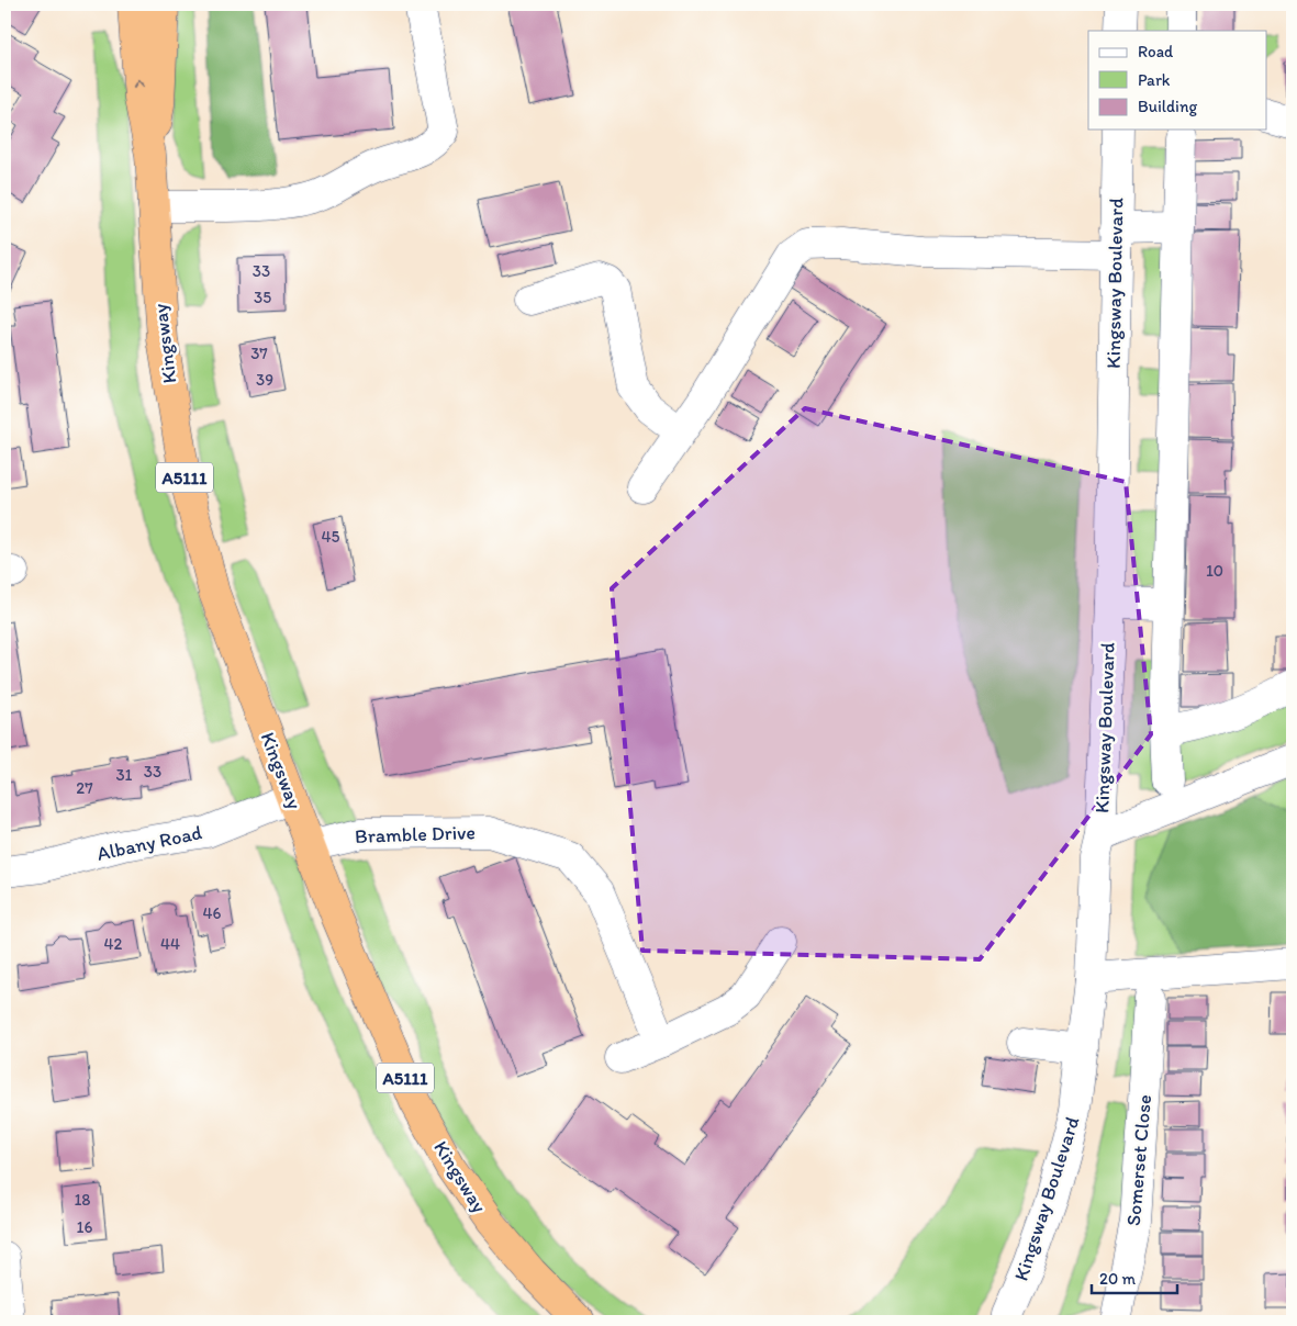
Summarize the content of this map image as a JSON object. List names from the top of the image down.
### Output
{
  "streets": {
    "highway": ["Kingsway", "A5111"],
    "street": [
      "Kingsway Boulevard",
      "Bramble Drive",
      "Albany Road",
      "Somerset Close"
    ]
  },
  "crossings": [
    ["Kingsway", "Bramble Drive"],
    ["Kingsway", "Albany Road"]
  ],
  "house_numbers": [
    "33",
    "35",
    "37",
    "39",
    "45",
    "10",
    "33",
    "31",
    "27",
    "46",
    "42",
    "44",
    "18",
    "16"
  ],
  "legend": ["Road", "Park", "Building"],
  "scale_bar": "20 m"
}
